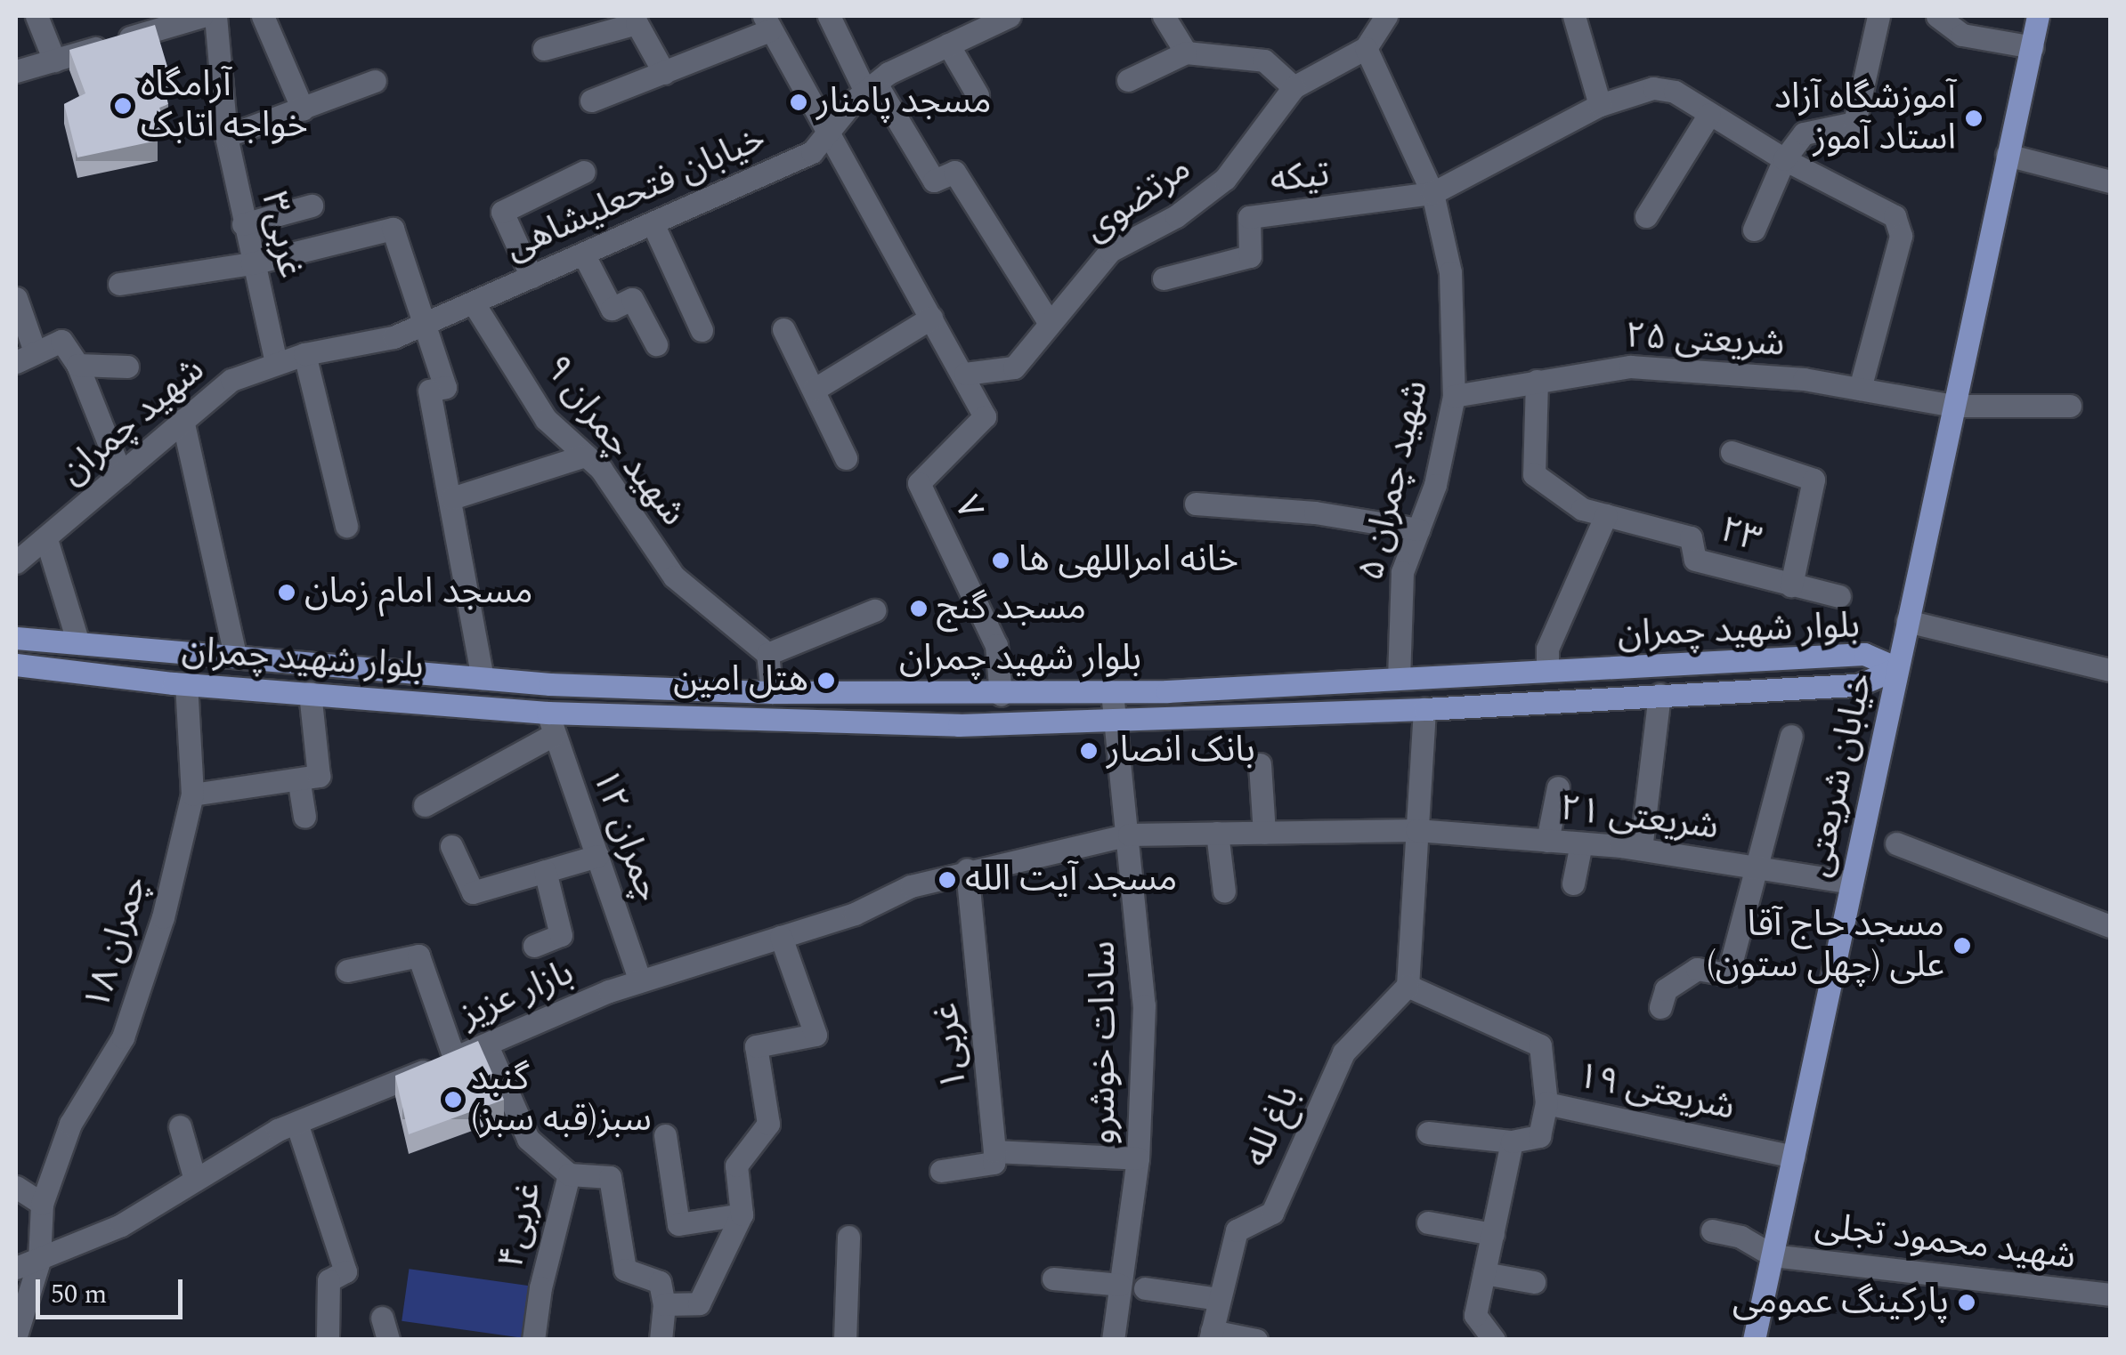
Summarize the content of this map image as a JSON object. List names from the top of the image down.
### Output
{
  "streets": {
    "main road": ["بلوار شهید چمران", "خیابان شریعتی"],
    "street": [
      "تیکه",
      "خیابان فتحعلیشاهی",
      "مرتضوی",
      "غربی۳",
      "شریعتی ۲۵",
      "شهید چمران",
      "شهید چمران ۹",
      "شهید چمران ۵",
      "۷",
      "۲۳",
      "شریعتی ۲۱",
      "چمران ۱۲",
      "چمران ۱۸",
      "بازار عزیز",
      "سادات خوشرو",
      "غربی۱",
      "شریعتی ۱۹",
      "باغ لله",
      "غربی۴",
      "شهید محمود تجلی"
    ]
  },
  "crossings": [
    ["تیکه", "شهید چمران ۵"],
    ["خیابان فتحعلیشاهی", "شهید چمران"],
    ["خیابان فتحعلیشاهی", "شهید چمران ۹"],
    ["مرتضوی", "۷"],
    ["غربی۳", "شهید چمران"],
    ["شریعتی ۲۵", "شهید چمران ۵"],
    ["شریعتی ۲۵", "۲۳"],
    ["شریعتی ۲۵", "خیابان شریعتی"],
    ["شهید چمران ۵", "بلوار شهید چمران"],
    ["۷", "بلوار شهید چمران"],
    ["بلوار شهید چمران", "خیابان شریعتی"],
    ["بلوار شهید چمران", "چمران ۱۲"],
    ["بلوار شهید چمران", "چمران ۱۸"],
    ["بلوار شهید چمران", "سادات خوشرو"],
    ["خیابان شریعتی", "شریعتی ۲۱"],
    ["خیابان شریعتی", "شریعتی ۱۹"],
    ["خیابان شریعتی", "شهید محمود تجلی"],
    ["شریعتی ۲۱", "بازار عزیز"],
    ["چمران ۱۲", "بازار عزیز"],
    ["چمران ۱۸", "بازار عزیز"],
    ["بازار عزیز", "سادات خوشرو"],
    ["بازار عزیز", "غربی۱"],
    ["بازار عزیز", "غربی۴"],
    ["شریعتی ۱۹", "باغ لله"]
  ],
  "places": [
    "مسجد پامنار",
    "آرامگاه خواجه اتابک",
    "آموزشگاه آزاد استاد آموز",
    "خانه امراللهی ها",
    "مسجد امام زمان",
    "مسجد گنج",
    "هتل امین",
    "بانک انصار",
    "مسجد آیت الله",
    "مسجد حاج آقا علی (چهل ستون)",
    "گنبد سبز(قبه سبز)",
    "پارکینگ عمومی"
  ],
  "scale_bar": "50 m"
}
